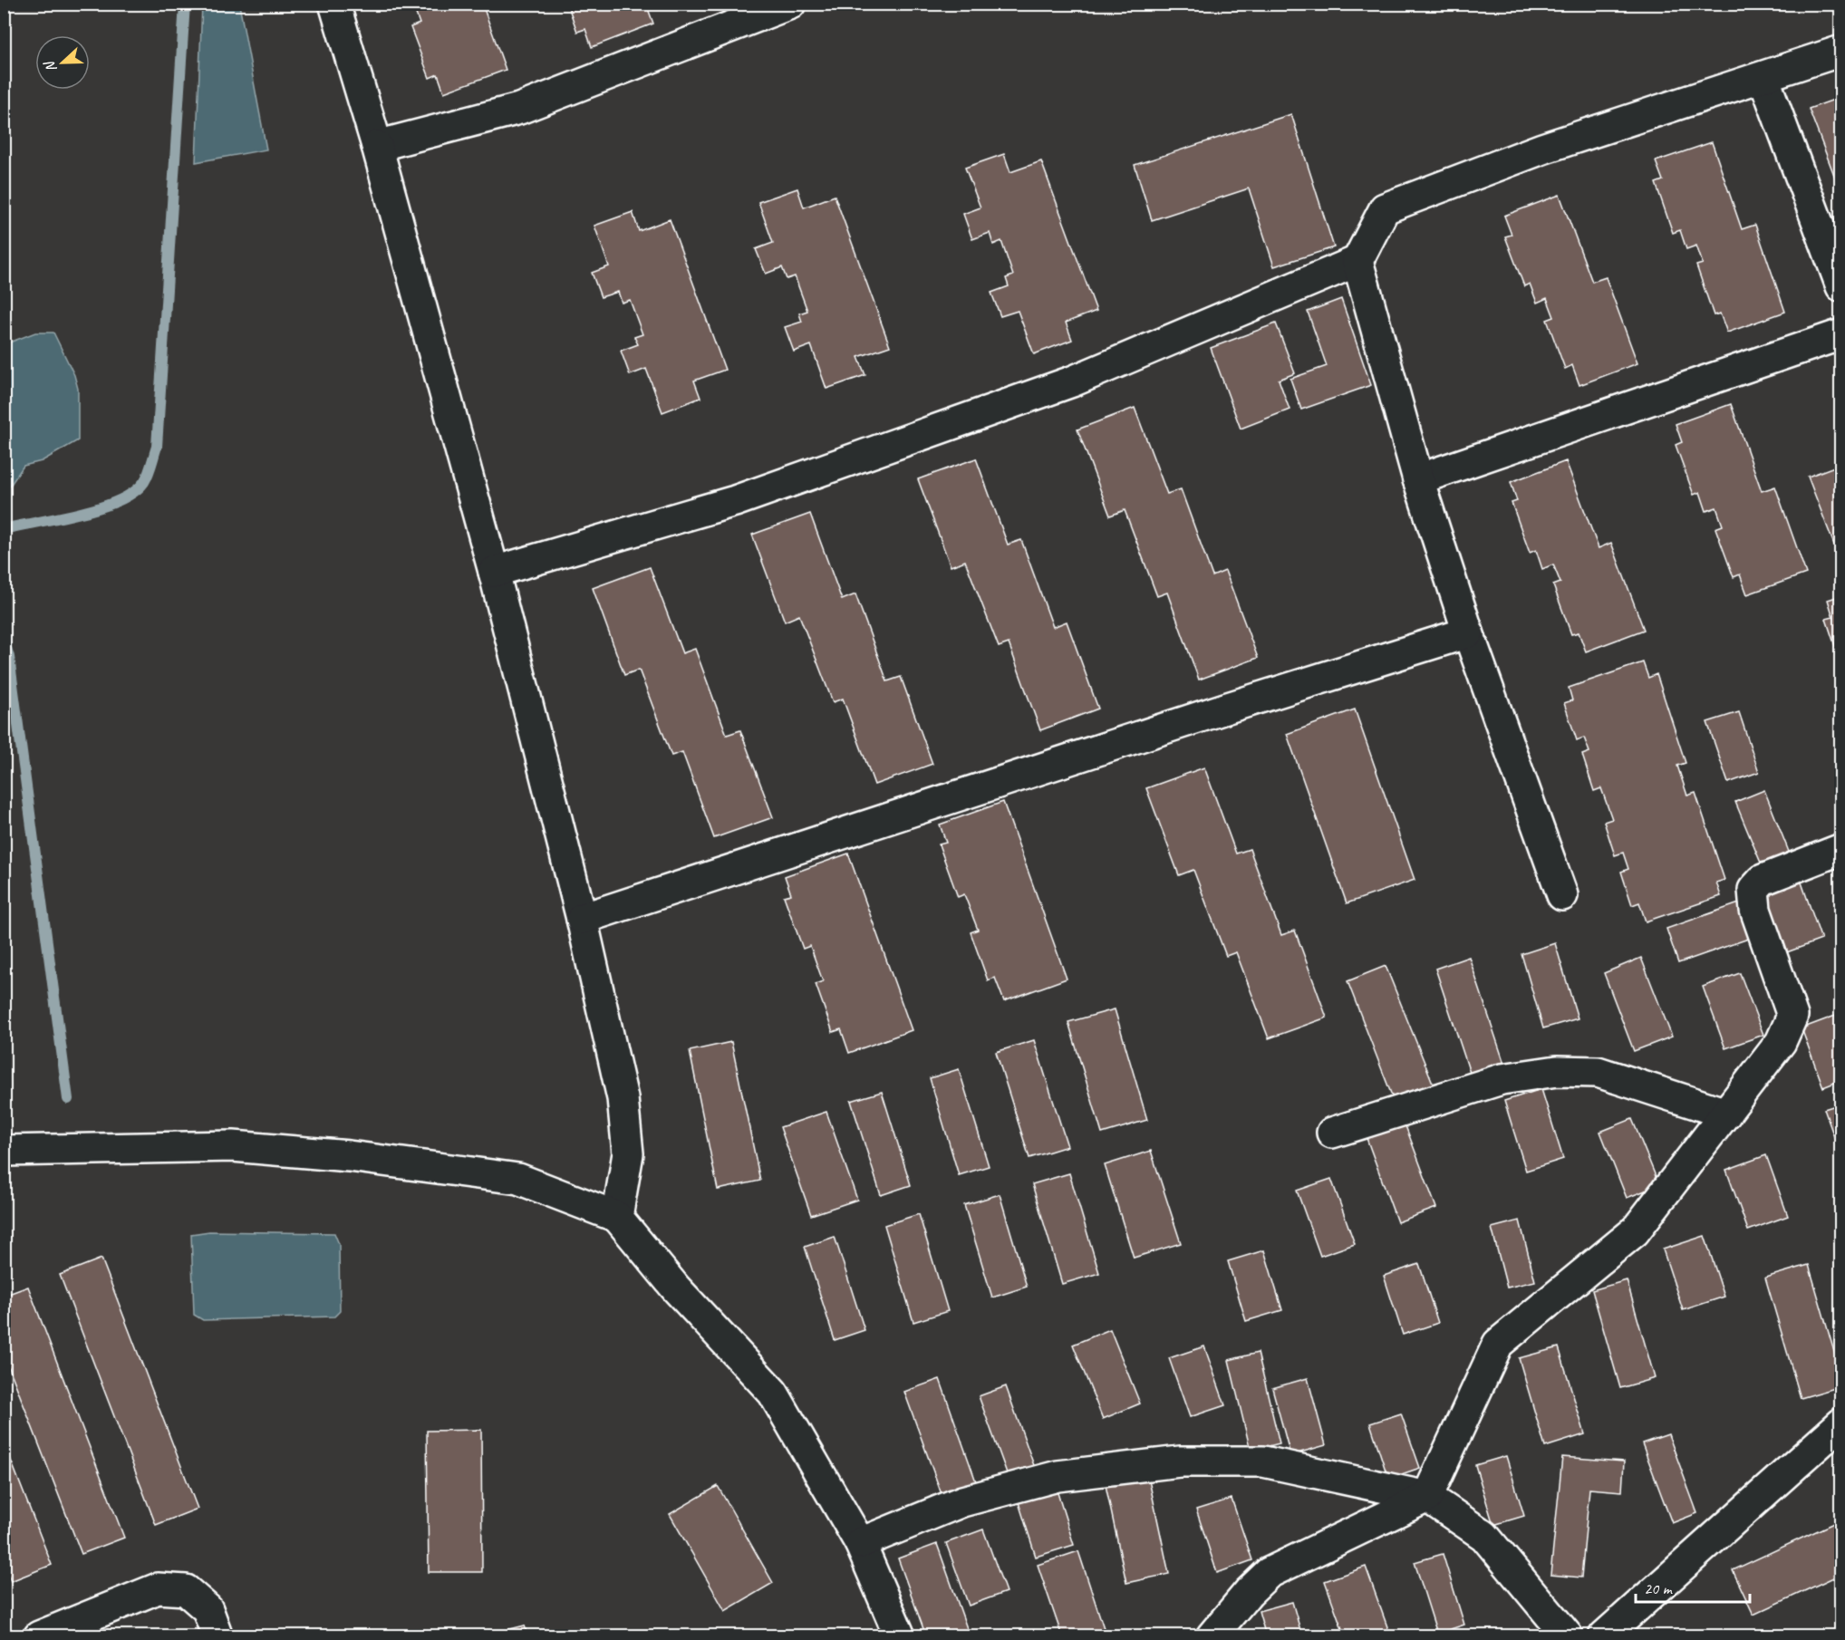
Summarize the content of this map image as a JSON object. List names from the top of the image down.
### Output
{
  "scale_bar": "20 m",
  "north": "left"
}
